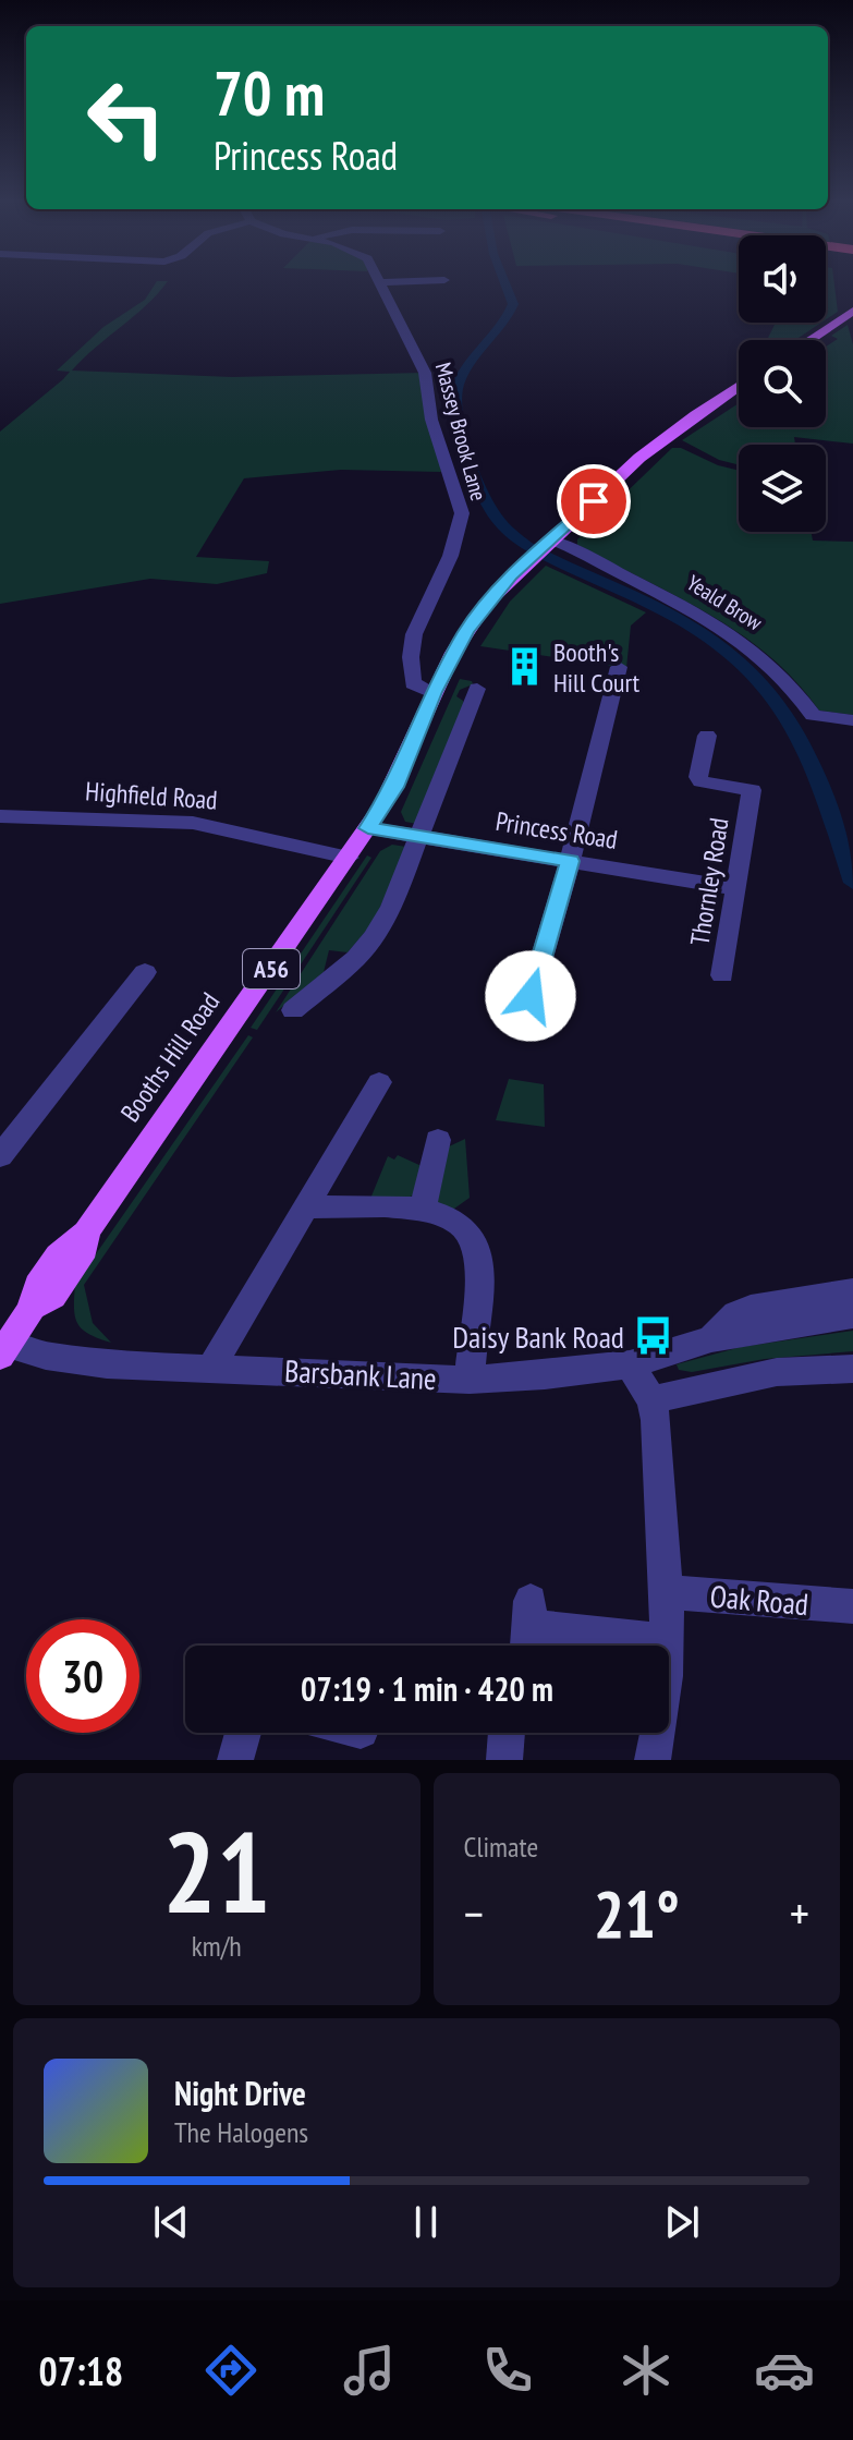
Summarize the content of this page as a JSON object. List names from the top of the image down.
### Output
{
  "streets": {
    "main road": ["A56", "Booths Hill Road"],
    "street": [
      "Massey Brook Lane",
      "Yeald Brow",
      "Highfield Road",
      "Princess Road",
      "Thornley Road",
      "Barsbank Lane",
      "Oak Road"
    ]
  },
  "crossings": [
    ["Massey Brook Lane", "A56"],
    ["Massey Brook Lane", "Booths Hill Road"],
    ["Yeald Brow", "A56"],
    ["Highfield Road", "Booths Hill Road"],
    ["Princess Road", "Thornley Road"],
    ["Princess Road", "Booths Hill Road"],
    ["A56", "Booths Hill Road"],
    ["Booths Hill Road", "Barsbank Lane"]
  ],
  "places": {
    "building": ["Booth's Hill Court"],
    "bus stop": ["Daisy Bank Road"]
  },
  "page": {
    "turn": ["70 m", "Princess Road"],
    "limit": "30",
    "trip": "07:19 · 1 min · 420 m",
    "tile": [
      ["21", "km/h"],
      "Climate"
    ],
    "heat": ["−", "21°", "+"],
    "song": ["Night Drive", "The Halogens"],
    "tabs": "07:18"
  }
}
